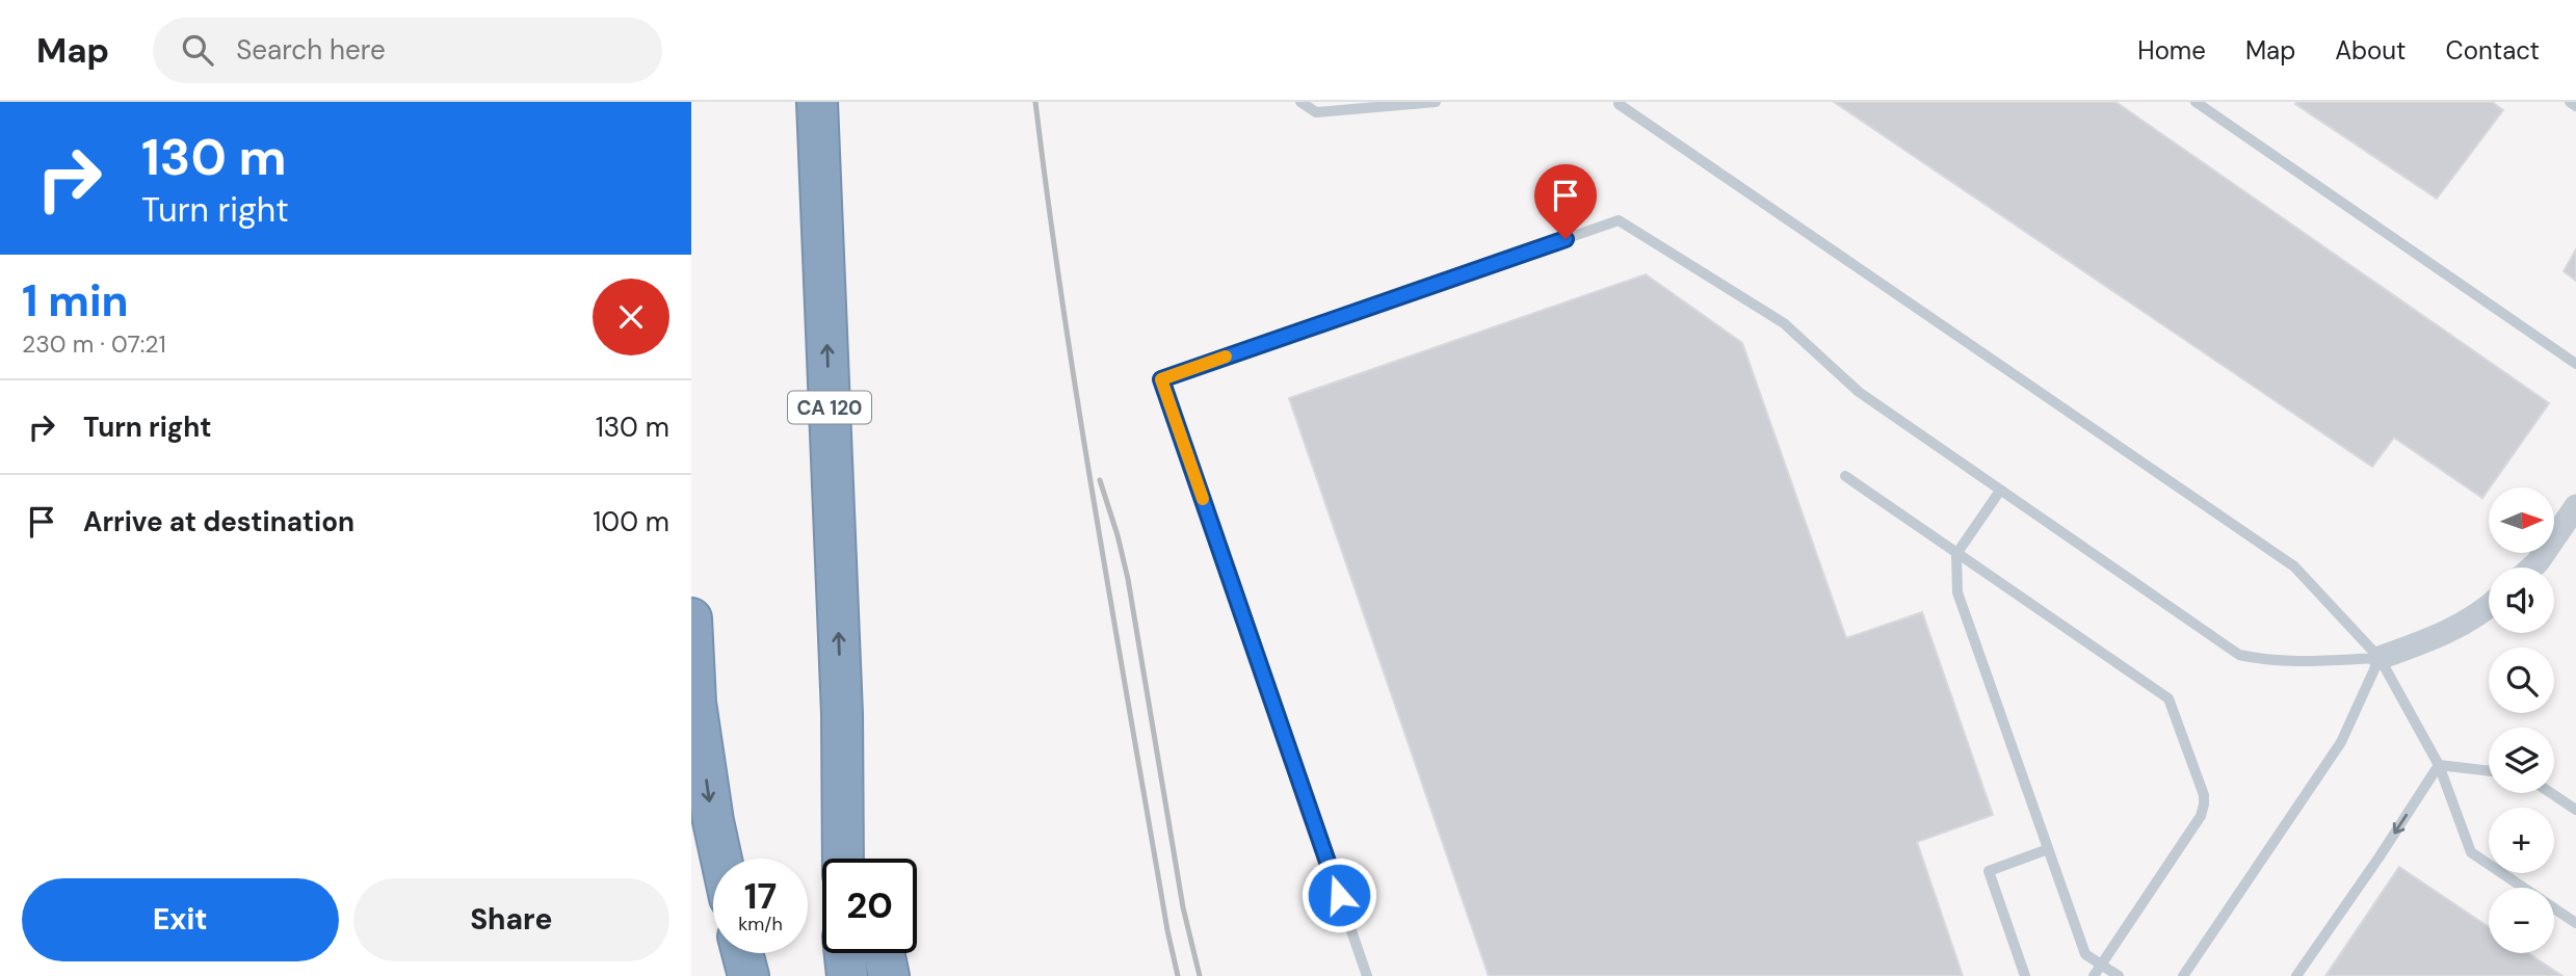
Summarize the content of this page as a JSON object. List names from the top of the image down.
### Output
{
  "streets": {
    "highway": ["CA 120"]
  },
  "north": "right",
  "page": {
    "header": "Map",
    "search": "Search here",
    "nav": [
      "Home",
      "Map",
      "About",
      "Contact"
    ],
    "turn": ["130 m", "Turn right"],
    "heading": ["1 min", "230 m · 07:21"],
    "list": [
      {
        "name": "Turn right",
        "value": "130 m"
      },
      {
        "name": "Arrive at destination",
        "value": "100 m"
      }
    ],
    "map_buttons": ["+", "−"],
    "speed": "17 km/h",
    "limit": "20",
    "buttons": ["Exit", "Share"]
  }
}
